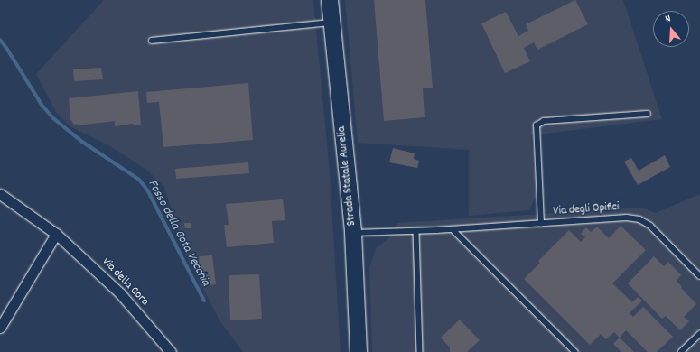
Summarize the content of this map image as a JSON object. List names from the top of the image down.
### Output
{
  "streets": {
    "main road": ["Strada Statale Aurelia"],
    "street": ["Via della Gora"],
    "lane": ["Via degli Opifici"]
  },
  "crossings": [
    ["Strada Statale Aurelia", "Via degli Opifici"]
  ],
  "water": ["Fosso della Gota Vecchia"],
  "north": "top"
}
